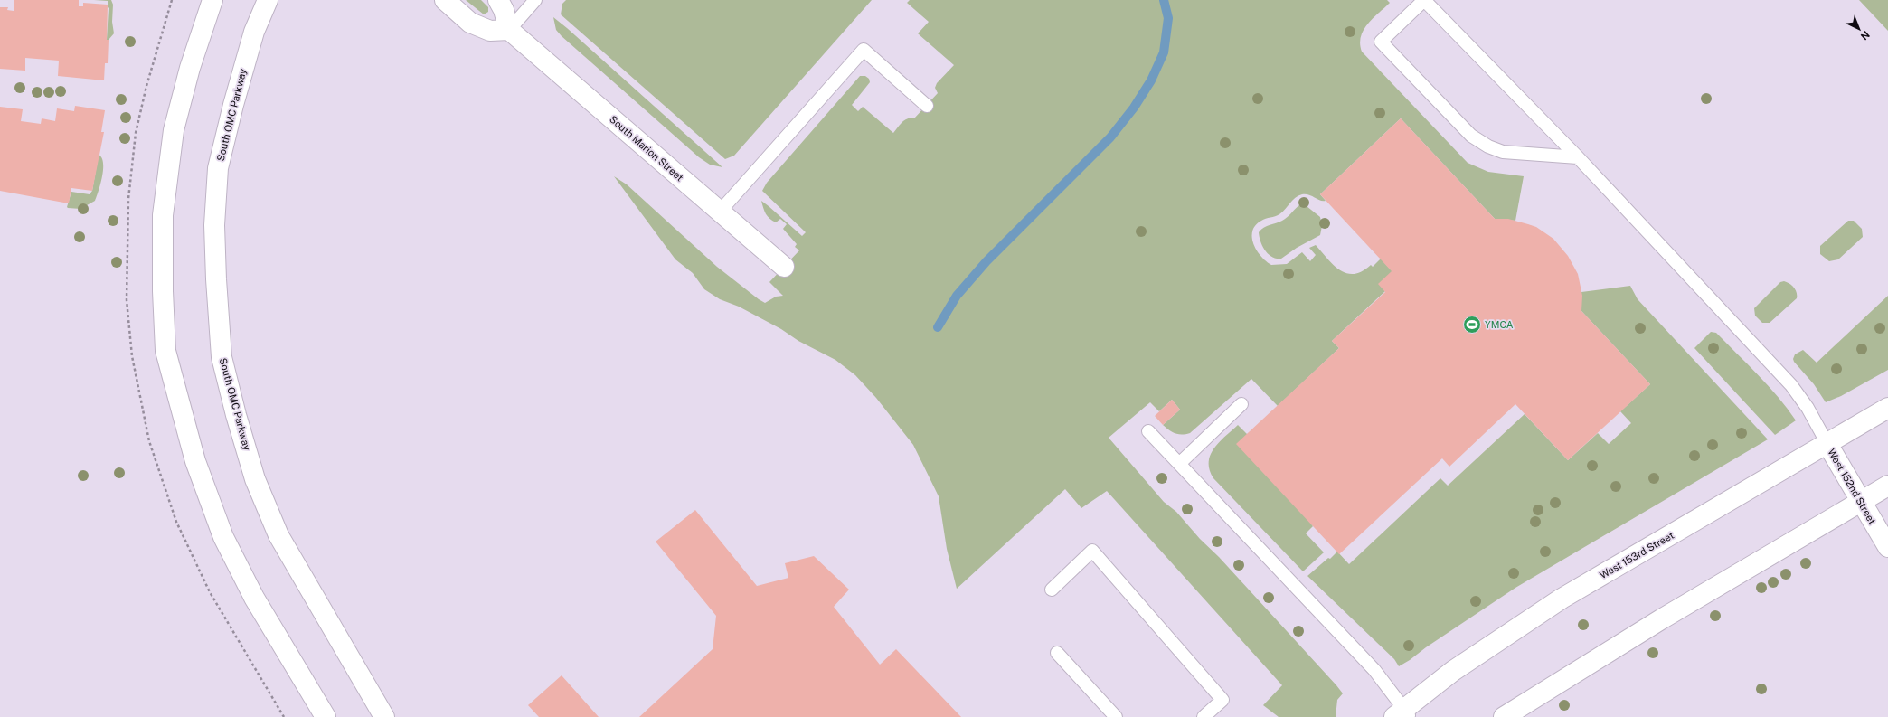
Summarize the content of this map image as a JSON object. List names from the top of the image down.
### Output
{
  "streets": {
    "street": [
      "South OMC Parkway",
      "South Marion Street",
      "West 152nd Street",
      "West 153rd Street"
    ]
  },
  "crossings": [
    ["West 152nd Street", "West 153rd Street"]
  ],
  "places": {
    "sports": ["YMCA"]
  },
  "north": "bottom right"
}
